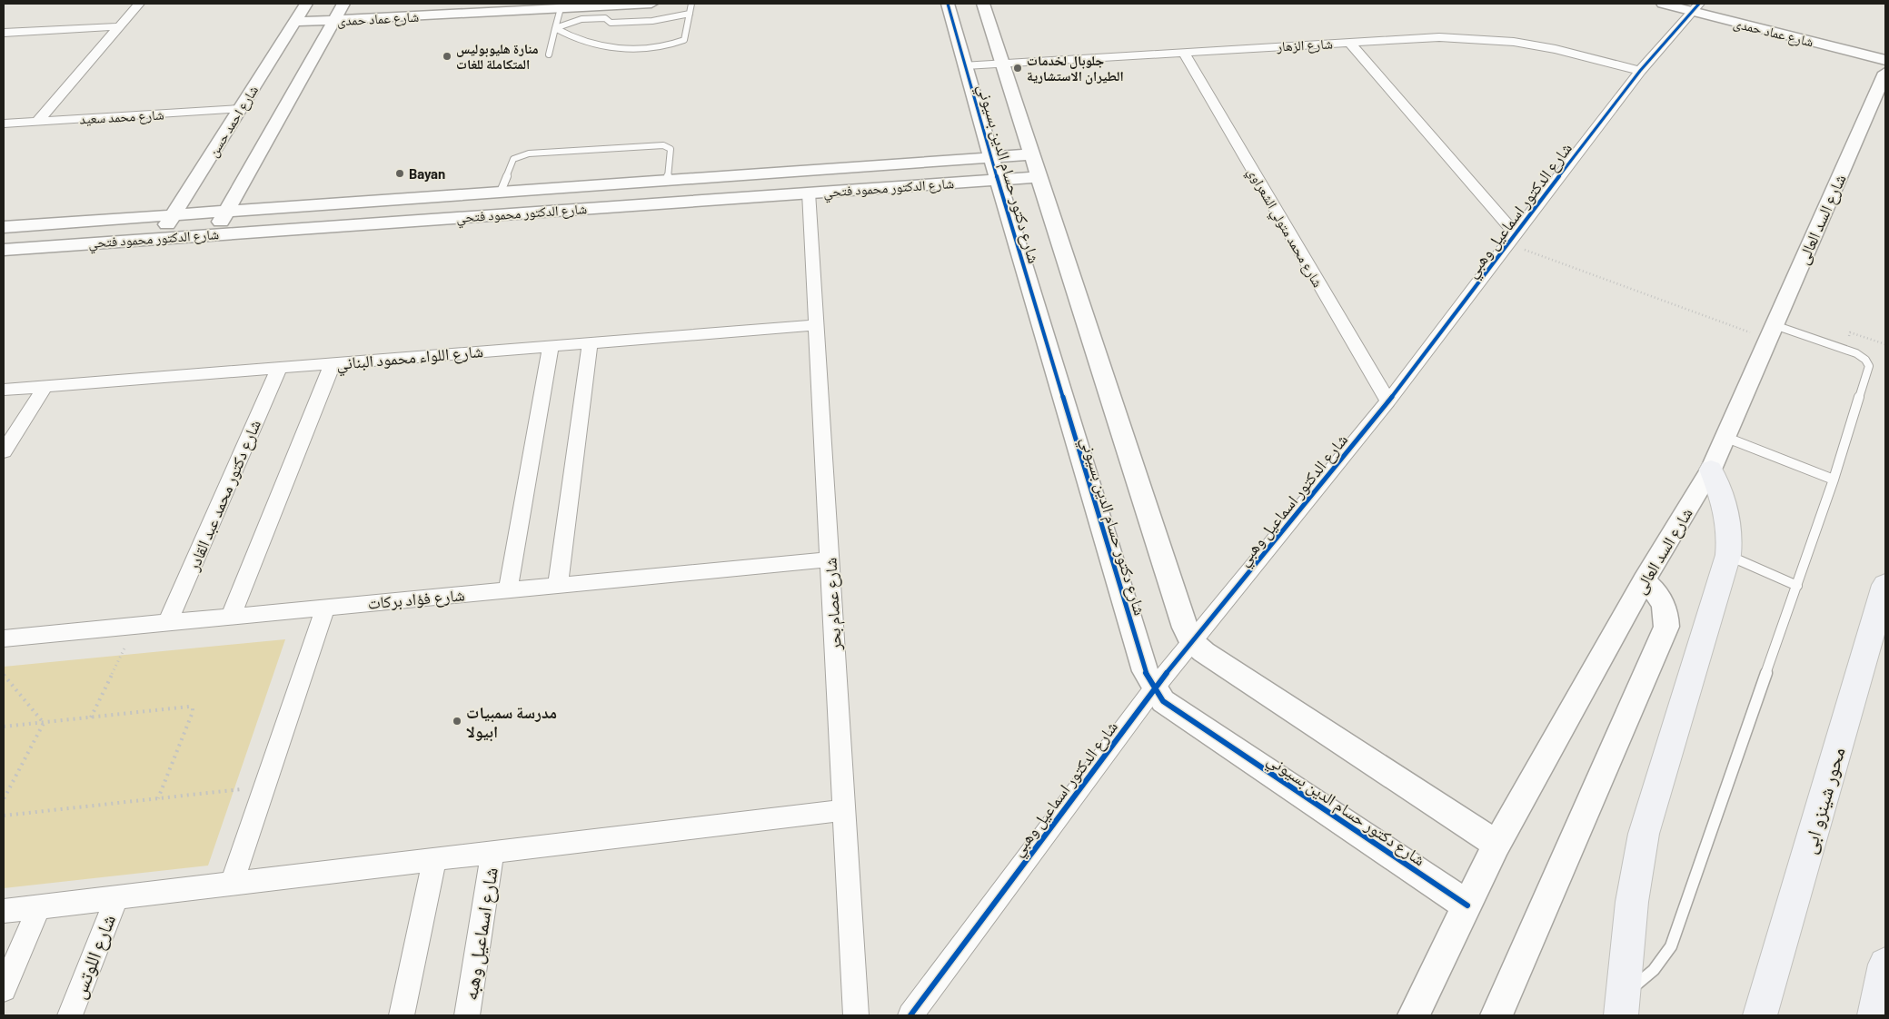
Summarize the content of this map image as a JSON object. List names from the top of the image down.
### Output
{
  "streets": {
    "main road": ["محور شينزو ابى"],
    "street": [
      "شارع عماد حمدى",
      "شارع الزهار",
      "شارع محمد سعيد",
      "شارع احمد حسن",
      "شارع دكتور حسام الدين بسيوني",
      "شارع الدكتور محمود فتحي",
      "شارع الدكتور اسماعيل وهبي",
      "شارع السد العالى",
      "شارع محمد متولي الشعراوي",
      "شارع اللواء محمود البناني",
      "شارع دكتور محمد عبد القادر",
      "شارع فؤاد بركات",
      "شارع عصام بحر",
      "شارع اسماعيل وهبه",
      "شارع اللوتس"
    ]
  },
  "crossings": [
    ["شارع عماد حمدى", "شارع احمد حسن"],
    ["شارع عماد حمدى", "شارع الدكتور اسماعيل وهبي"],
    ["شارع الزهار", "شارع دكتور حسام الدين بسيوني"],
    ["شارع الزهار", "شارع الدكتور اسماعيل وهبي"],
    ["شارع الزهار", "شارع محمد متولي الشعراوي"],
    ["شارع محمد سعيد", "شارع احمد حسن"],
    ["شارع احمد حسن", "شارع الدكتور محمود فتحي"],
    ["شارع دكتور حسام الدين بسيوني", "شارع الدكتور محمود فتحي"],
    ["شارع دكتور حسام الدين بسيوني", "شارع الدكتور اسماعيل وهبي"],
    ["شارع دكتور حسام الدين بسيوني", "شارع السد العالى"],
    ["شارع الدكتور محمود فتحي", "شارع عصام بحر"],
    ["شارع الدكتور اسماعيل وهبي", "شارع محمد متولي الشعراوي"],
    ["شارع اللواء محمود البناني", "شارع دكتور محمد عبد القادر"],
    ["شارع اللواء محمود البناني", "شارع عصام بحر"],
    ["شارع دكتور محمد عبد القادر", "شارع فؤاد بركات"],
    ["شارع فؤاد بركات", "شارع عصام بحر"]
  ],
  "places": [
    "منارة هليوبوليس المتكاملة للغات",
    "جلوبال لخدمات الطيران الاستشارية",
    "Bayan",
    "مدرسة سمبيات ابيولا"
  ]
}
